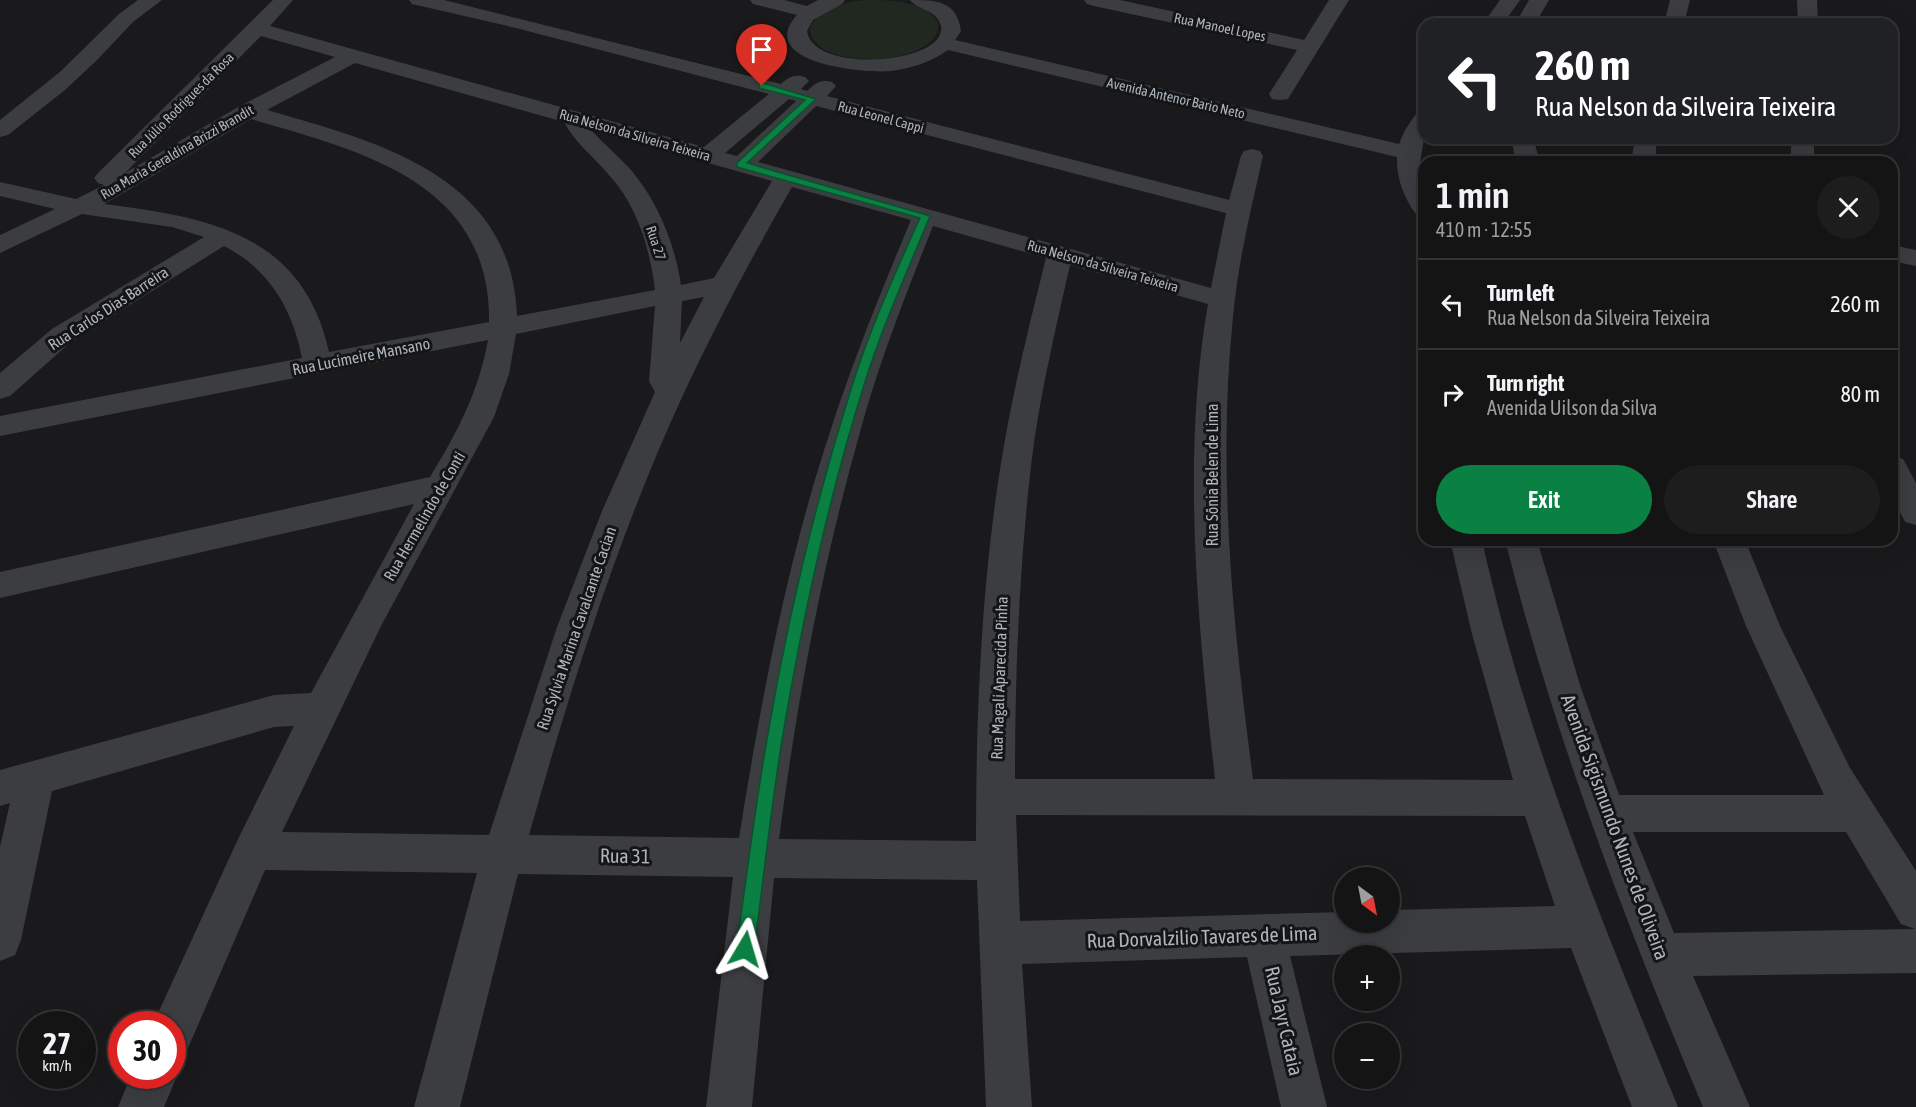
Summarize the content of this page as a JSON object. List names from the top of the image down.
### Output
{
  "streets": {
    "street": [
      "Rua Manoel Lopes",
      "Avenida Antenor Bario Neto",
      "Rua Júlio Rodrigues da Rosa",
      "Rua Leonel Cappi",
      "Rua Nelson da Silveira Teixeira",
      "Rua Maria Geraldina Brizzi Brandit",
      "Rua 27",
      "Rua Carlos Dias Barreira",
      "Rua Lucimeire Mansano",
      "Rua Sônia Belen de Lima",
      "Rua Hermelindo de Conti",
      "Rua Sylvia Marina Cavalcante Cacian",
      "Rua Magali Aparecida Pinha",
      "Avenida Sigismundo Nunes de Oliveira",
      "Rua 31",
      "Rua Dorvalzilio Tavares de Lima",
      "Rua Jayr Cataia"
    ]
  },
  "crossings": [
    ["Rua Júlio Rodrigues da Rosa", "Rua Nelson da Silveira Teixeira"],
    ["Rua Júlio Rodrigues da Rosa", "Rua Maria Geraldina Brizzi Brandit"],
    ["Rua Leonel Cappi", "Rua Sônia Belen de Lima"],
    ["Rua Nelson da Silveira Teixeira", "Rua Maria Geraldina Brizzi Brandit"],
    ["Rua Nelson da Silveira Teixeira", "Rua 27"],
    ["Rua Nelson da Silveira Teixeira", "Rua Sônia Belen de Lima"],
    ["Rua Nelson da Silveira Teixeira", "Rua Sylvia Marina Cavalcante Cacian"],
    ["Rua Nelson da Silveira Teixeira", "Rua Magali Aparecida Pinha"],
    ["Rua Maria Geraldina Brizzi Brandit", "Rua Hermelindo de Conti"],
    ["Rua 27", "Rua Lucimeire Mansano"],
    ["Rua 27", "Rua Sylvia Marina Cavalcante Cacian"],
    ["Rua Lucimeire Mansano", "Rua Hermelindo de Conti"],
    ["Rua Lucimeire Mansano", "Rua Sylvia Marina Cavalcante Cacian"],
    ["Rua Hermelindo de Conti", "Rua 31"],
    ["Rua Sylvia Marina Cavalcante Cacian", "Rua 31"],
    ["Rua Magali Aparecida Pinha", "Rua 31"],
    ["Rua Magali Aparecida Pinha", "Rua Dorvalzilio Tavares de Lima"],
    ["Rua Dorvalzilio Tavares de Lima", "Rua Jayr Cataia"]
  ],
  "north": "bottom right",
  "page": {
    "turn": ["260 m", "Rua Nelson da Silveira Teixeira"],
    "heading": ["1 min", "410 m · 12:55"],
    "list": [
      {
        "name": "Turn left",
        "note": "Rua Nelson da Silveira Teixeira",
        "value": "260 m"
      },
      {
        "name": "Turn right",
        "note": "Avenida Uilson da Silva",
        "value": "80 m"
      }
    ],
    "buttons": ["Exit", "Share"],
    "map_buttons": ["+", "−"],
    "speed": "27 km/h",
    "limit": "30"
  }
}
